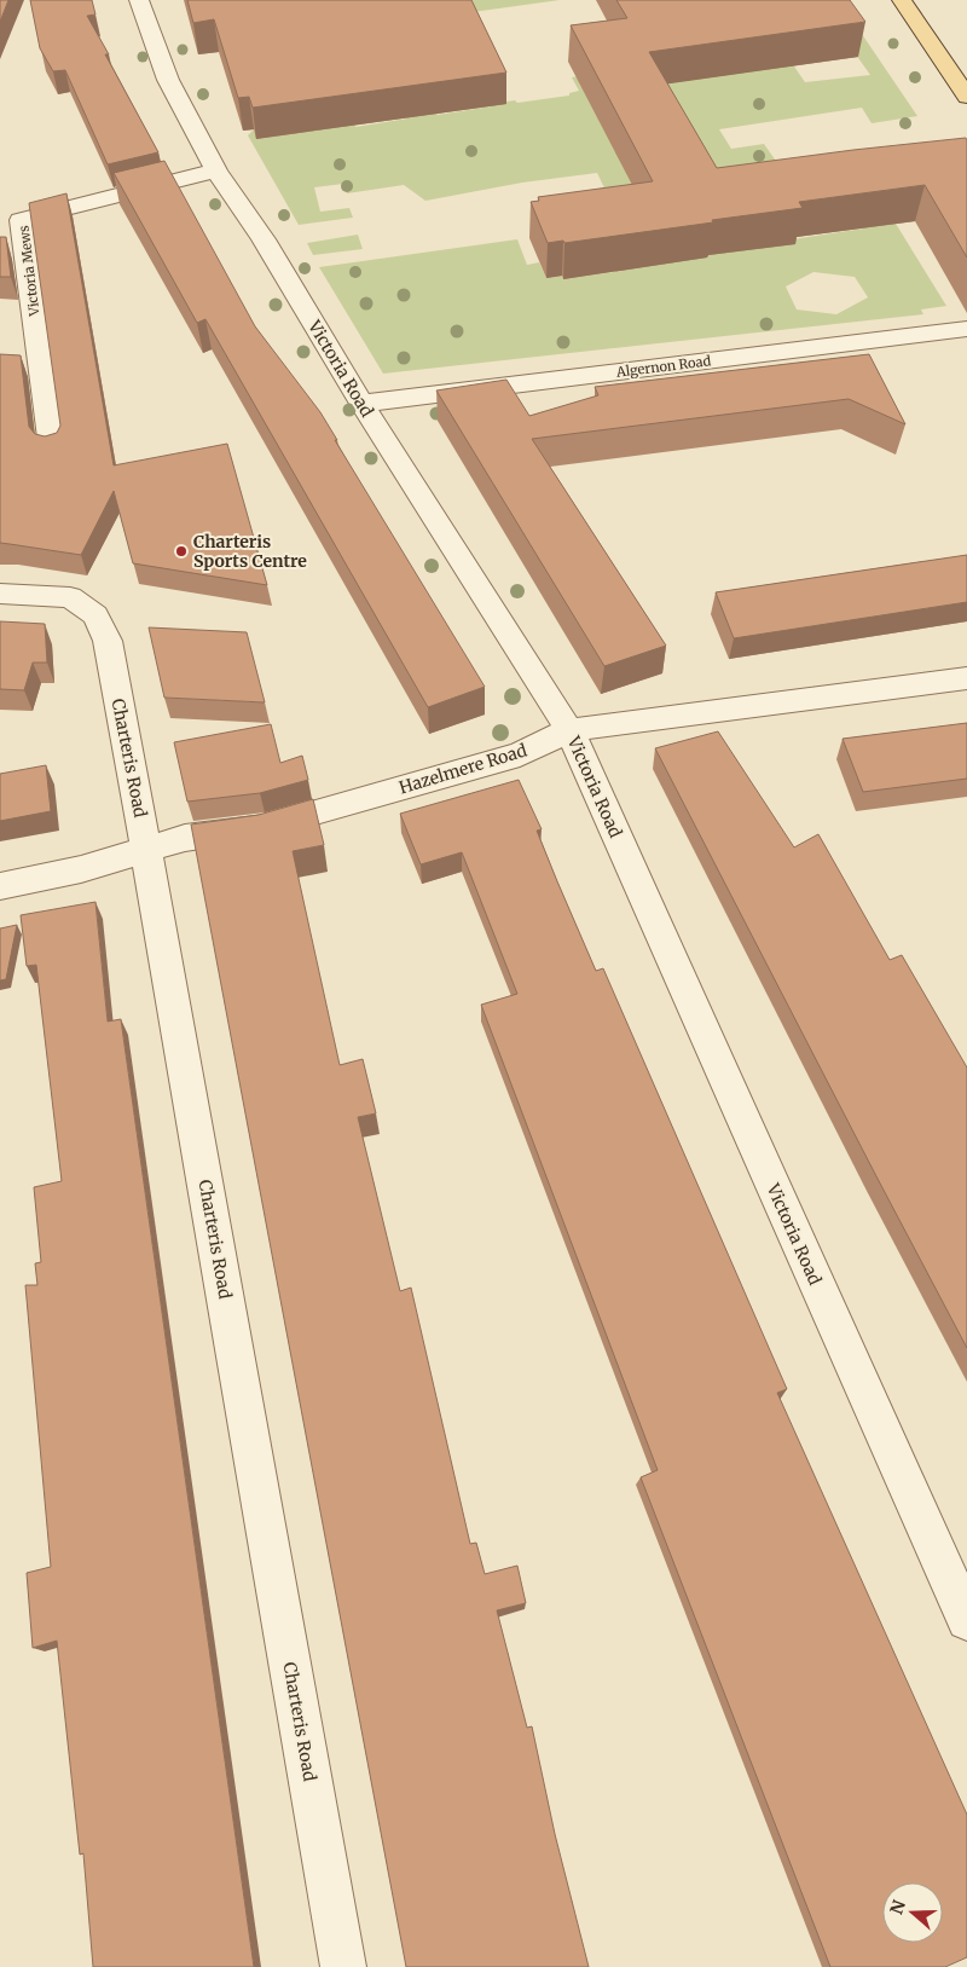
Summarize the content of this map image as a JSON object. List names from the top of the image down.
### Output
{
  "streets": {
    "street": [
      "Victoria Mews",
      "Algernon Road",
      "Victoria Road",
      "Charteris Road",
      "Hazelmere Road"
    ]
  },
  "crossings": [
    ["Victoria Mews", "Victoria Road"],
    ["Algernon Road", "Victoria Road"],
    ["Victoria Road", "Hazelmere Road"],
    ["Charteris Road", "Hazelmere Road"]
  ],
  "places": ["Charteris Sports Centre"],
  "north": "left"
}
